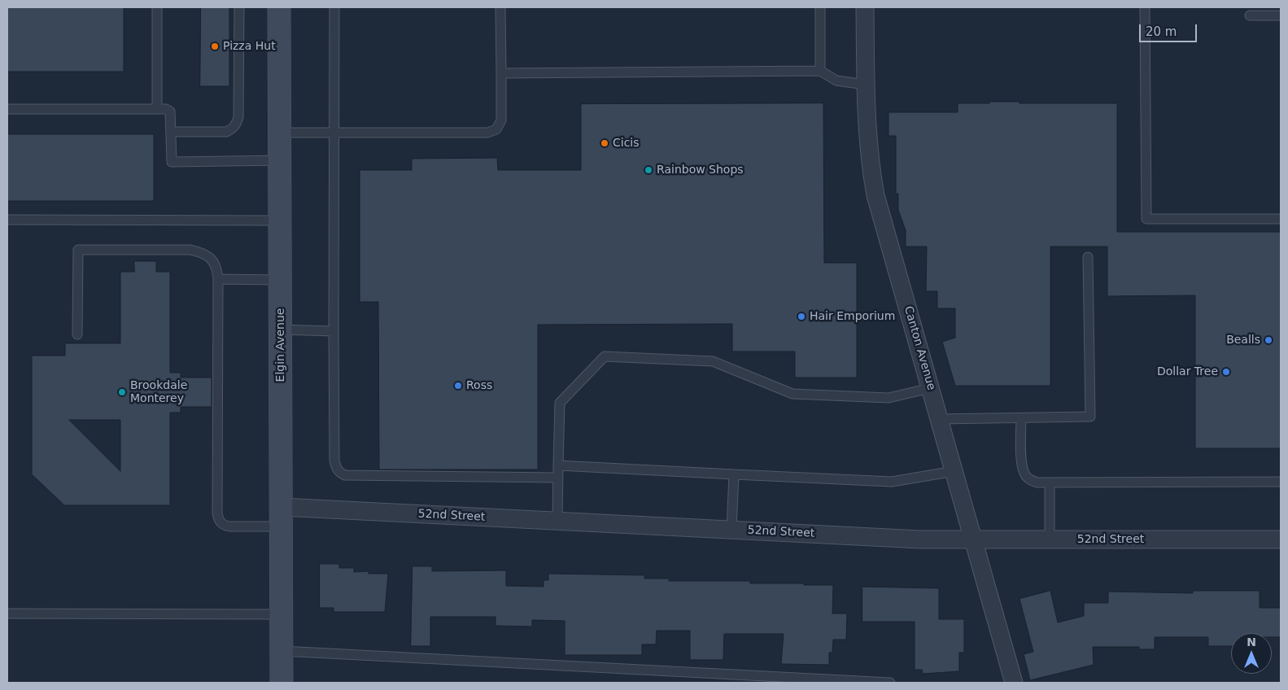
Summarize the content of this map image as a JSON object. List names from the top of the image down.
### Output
{
  "streets": {
    "street": ["Elgin Avenue", "Canton Avenue", "52nd Street"]
  },
  "crossings": [
    ["Elgin Avenue", "52nd Street"],
    ["Canton Avenue", "52nd Street"]
  ],
  "places": [
    "Pizza Hut",
    "Cicis",
    "Rainbow Shops",
    "Hair Emporium",
    "Bealls",
    "Dollar Tree",
    "Ross",
    "Brookdale Monterey"
  ],
  "scale_bar": "20 m",
  "north": "top"
}
